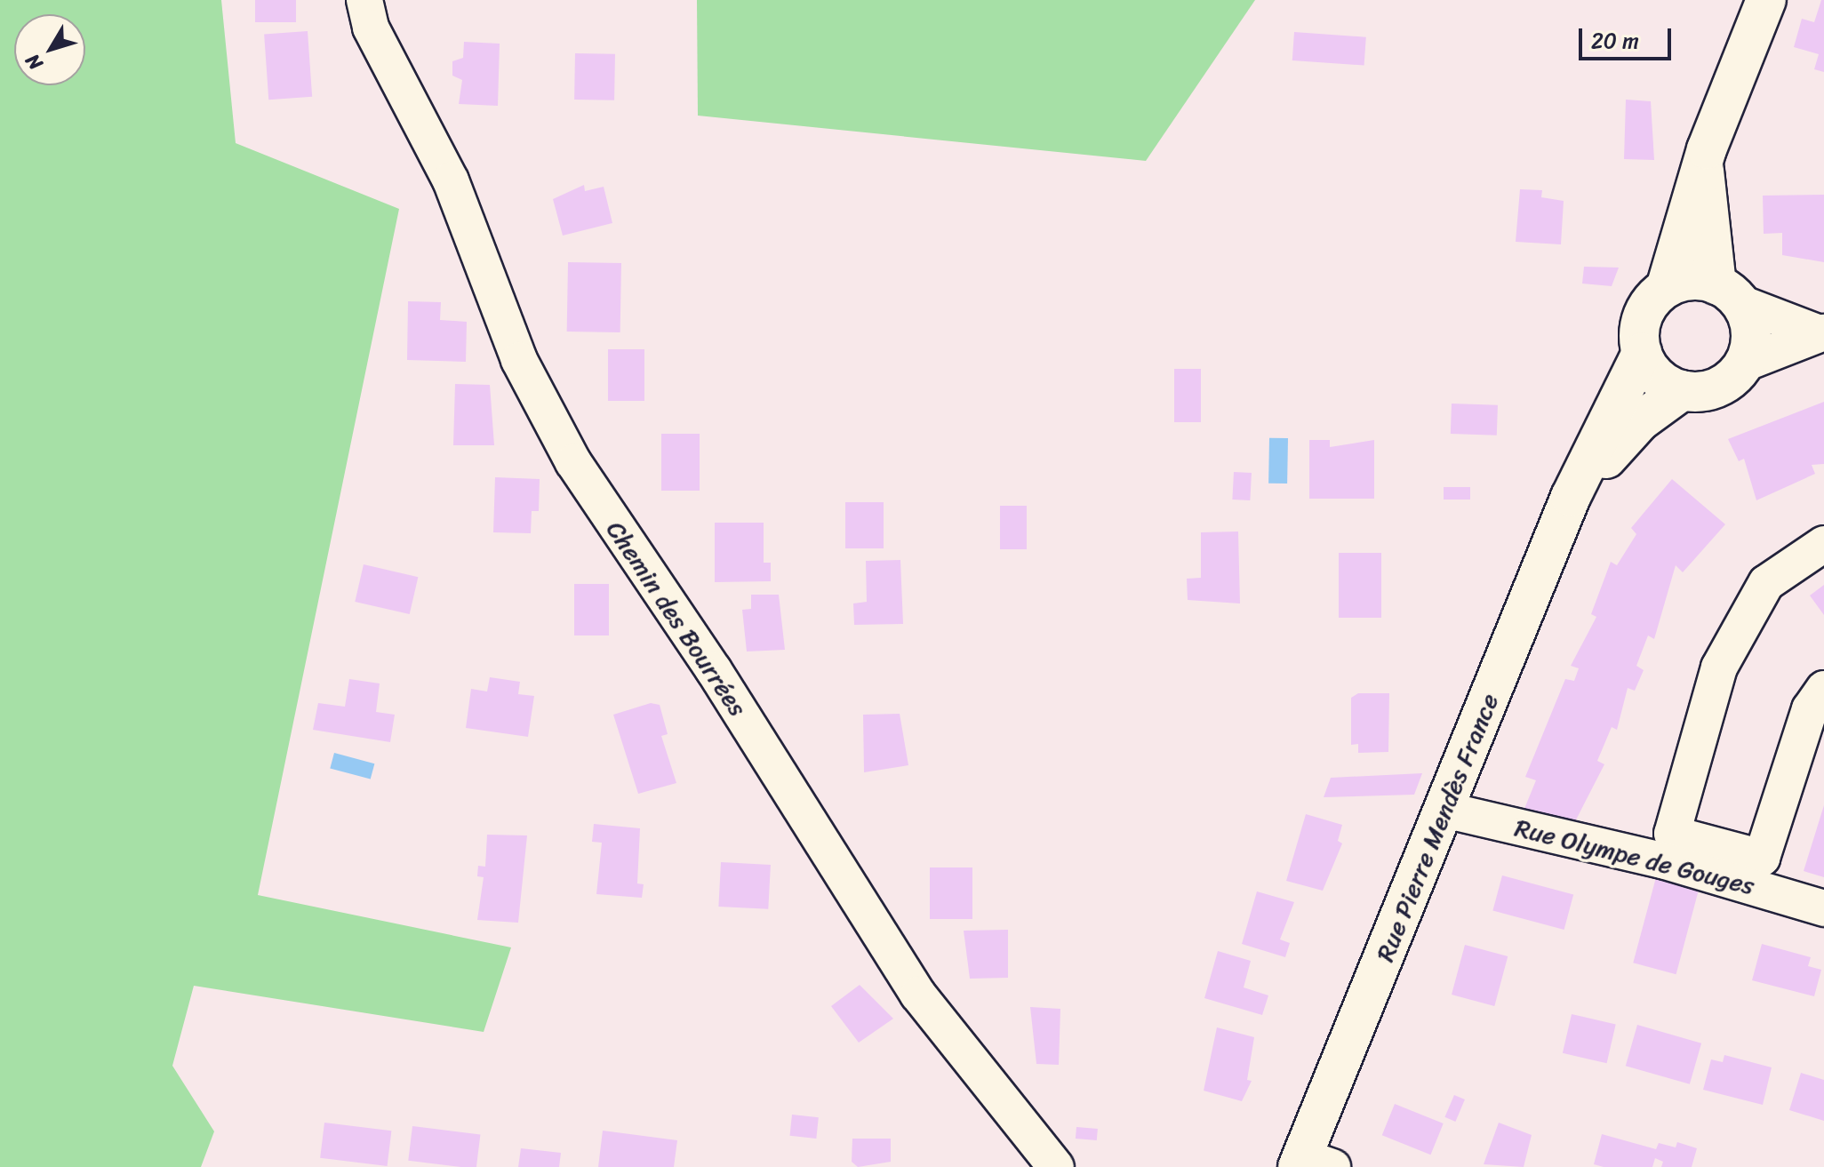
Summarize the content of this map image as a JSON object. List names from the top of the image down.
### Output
{
  "streets": {
    "street": ["Chemin des Bourrées", "Rue Pierre Mendès France", "Rue Olympe de Gouges"]
  },
  "crossings": [
    ["Rue Pierre Mendès France", "Rue Olympe de Gouges"]
  ],
  "scale_bar": "20 m",
  "north": "bottom left"
}
